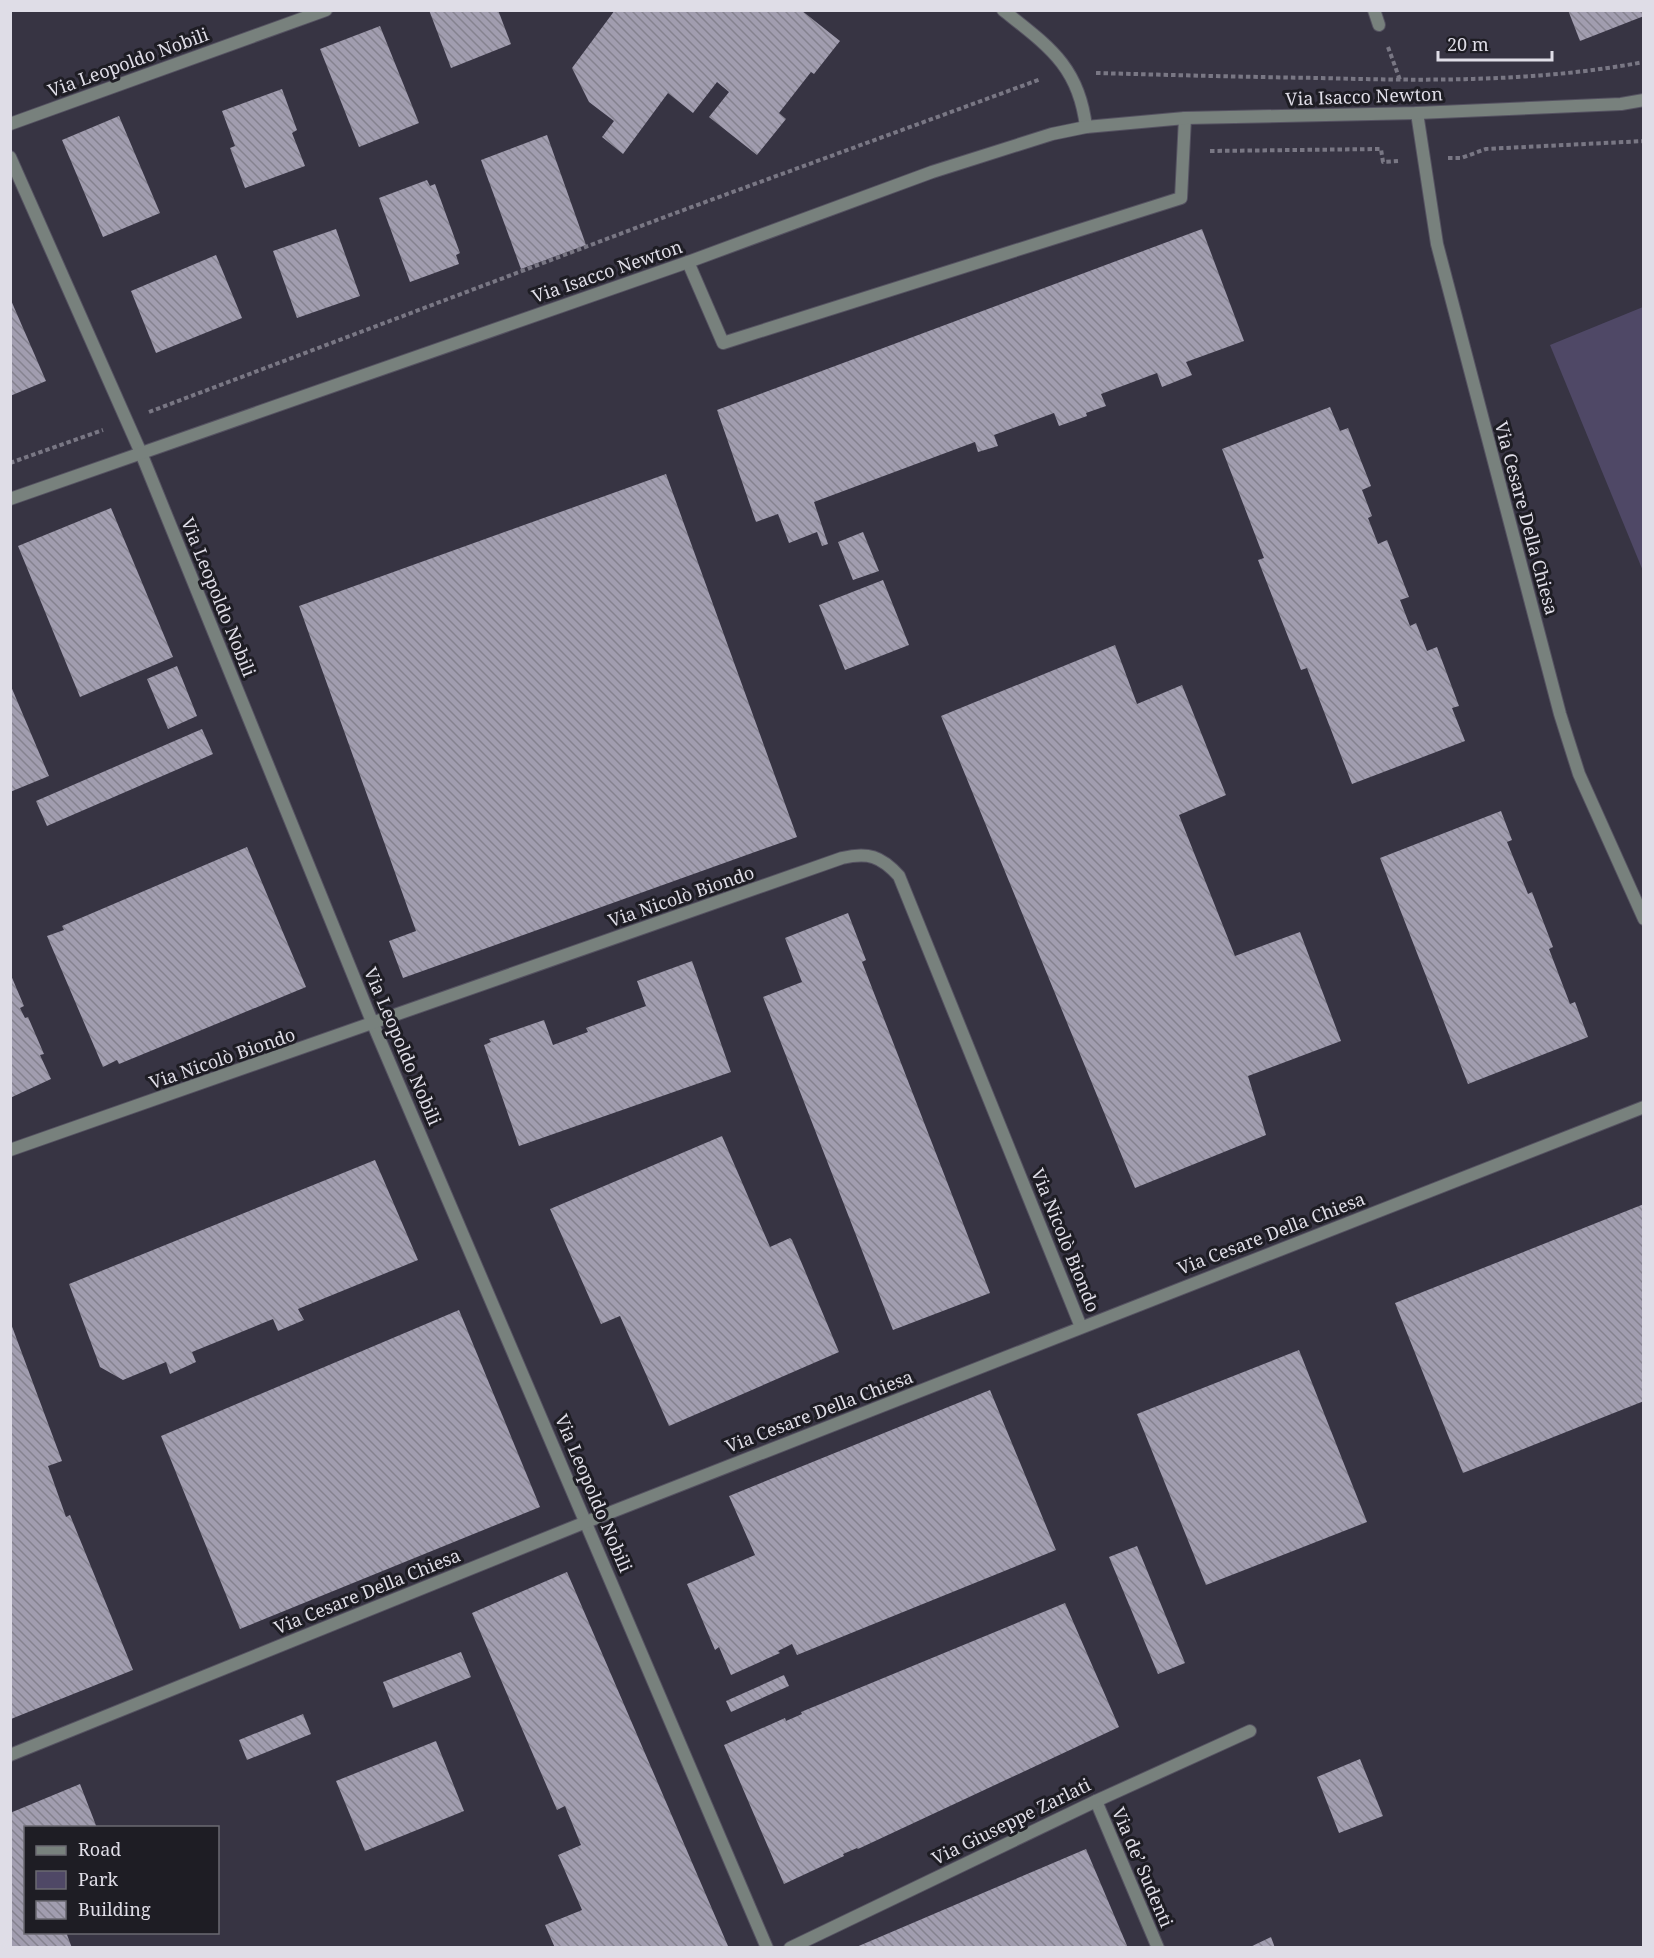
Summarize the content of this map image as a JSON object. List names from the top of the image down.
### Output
{
  "streets": {
    "street": [
      "Via Leopoldo Nobili",
      "Via Isacco Newton",
      "Via Cesare Della Chiesa",
      "Via Nicolò Biondo",
      "Via Giuseppe Zarlati",
      "Via de’ Sudenti"
    ]
  },
  "crossings": [
    ["Via Leopoldo Nobili", "Via Isacco Newton"],
    ["Via Leopoldo Nobili", "Via Cesare Della Chiesa"],
    ["Via Leopoldo Nobili", "Via Nicolò Biondo"],
    ["Via Isacco Newton", "Via Cesare Della Chiesa"],
    ["Via Cesare Della Chiesa", "Via Nicolò Biondo"],
    ["Via Giuseppe Zarlati", "Via de’ Sudenti"]
  ],
  "legend": ["Road", "Park", "Building"],
  "scale_bar": "20 m"
}
